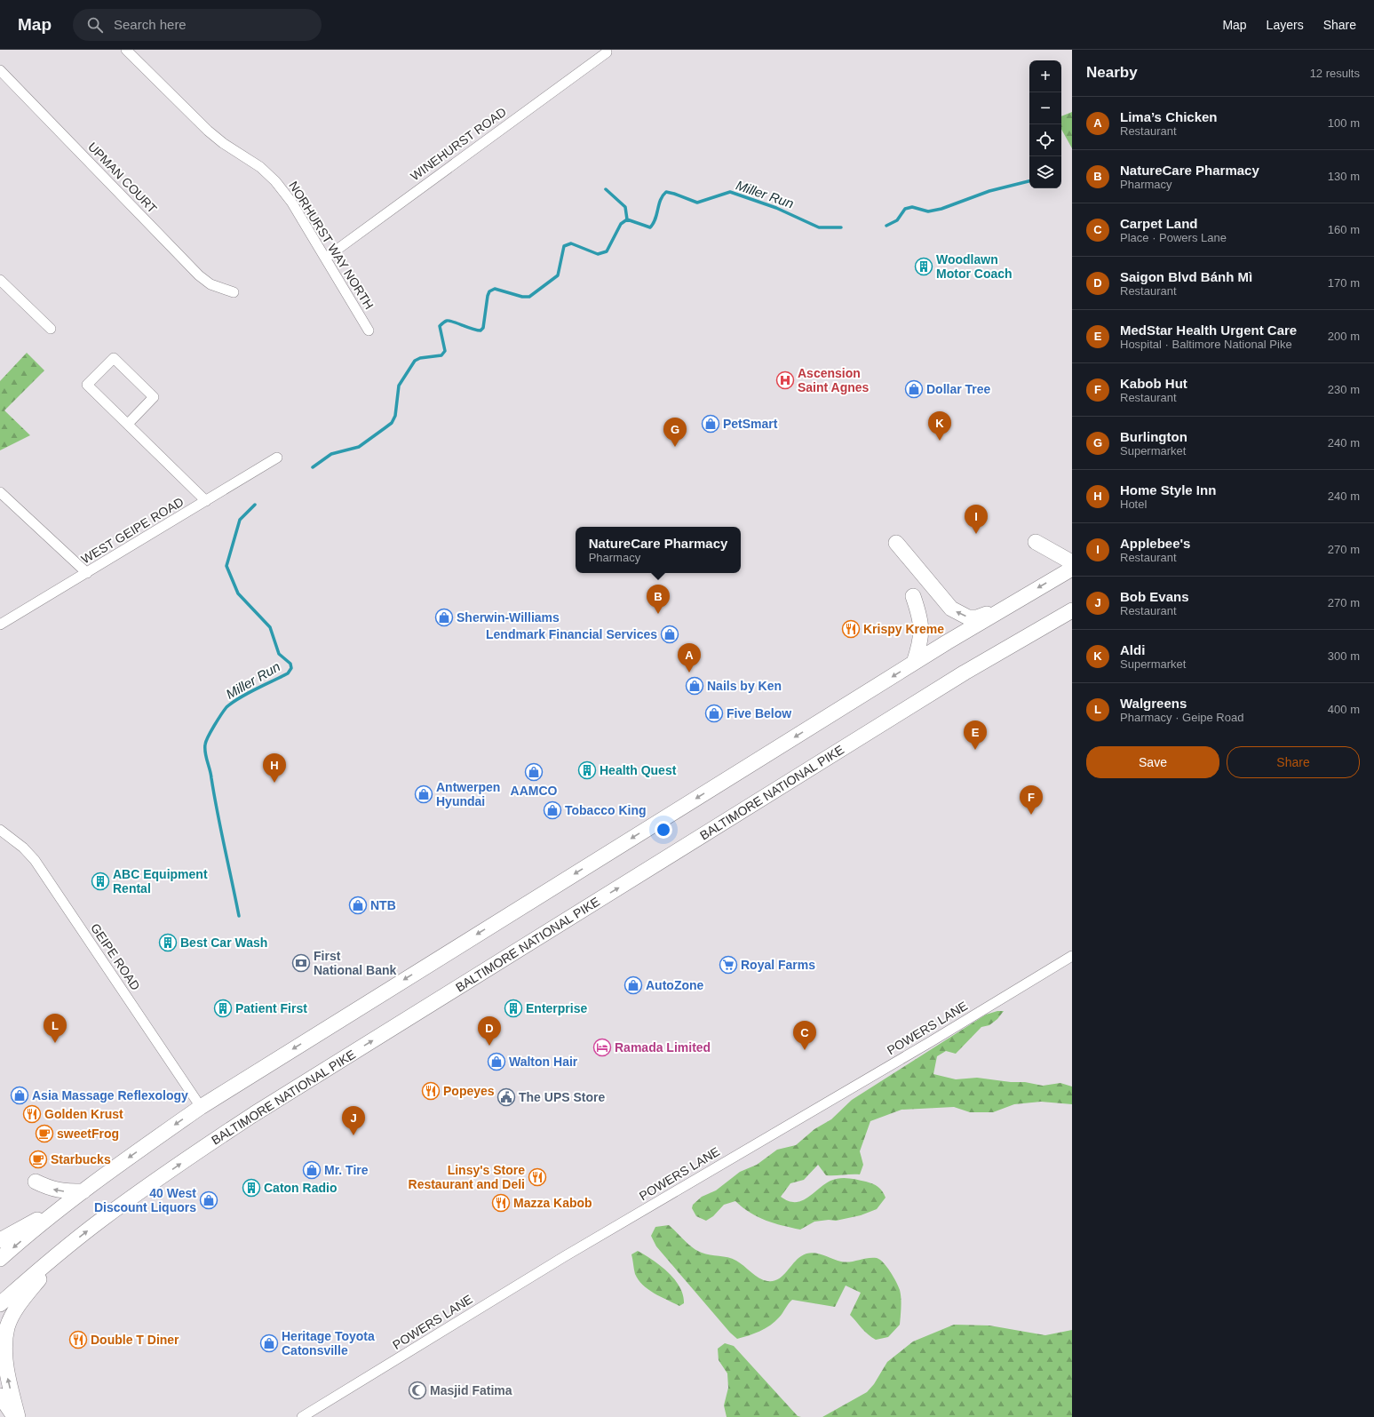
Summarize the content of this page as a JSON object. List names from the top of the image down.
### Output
{
  "streets": {
    "main road": ["BALTIMORE NATIONAL PIKE"],
    "street": [
      "WINEHURST ROAD",
      "UPMAN COURT",
      "NORHURST WAY NORTH",
      "WEST GEIPE ROAD",
      "GEIPE ROAD",
      "POWERS LANE"
    ]
  },
  "crossings": [
    ["WINEHURST ROAD", "NORHURST WAY NORTH"]
  ],
  "water": ["Miller Run"],
  "places": {
    "building": [
      "Woodlawn Motor Coach",
      "Health Quest",
      "ABC Equipment Rental",
      "Best Car Wash",
      "Patient First",
      "Enterprise",
      "Caton Radio"
    ],
    "hospital": ["Ascension Saint Agnes"],
    "shop": [
      "Dollar Tree",
      "PetSmart",
      "Sherwin-Williams",
      "Lendmark Financial Services",
      "Nails by Ken",
      "Five Below",
      "AAMCO",
      "Antwerpen Hyundai",
      "Tobacco King",
      "NTB",
      "AutoZone",
      "Walton Hair",
      "Asia Massage Reflexology",
      "Mr. Tire",
      "40 West Discount Liquors",
      "Heritage Toyota Catonsville"
    ],
    "restaurant": [
      "Krispy Kreme",
      "Popeyes",
      "Golden Krust",
      "Linsy's Store Restaurant and Deli",
      "Mazza Kabob",
      "Double T Diner"
    ],
    "bank": ["First National Bank"],
    "supermarket": ["Royal Farms"],
    "hotel": ["Ramada Limited"],
    "public building": ["The UPS Store"],
    "cafe": ["sweetFrog", "Starbucks"],
    "mosque": ["Masjid Fatima"]
  },
  "page": {
    "header": "Map",
    "search": "Search here",
    "nav": ["Map", "Layers", "Share"],
    "heading": ["Nearby", "12 results"],
    "map_buttons": ["+", "−"],
    "list": [
      {
        "mark": "A",
        "name": "Lima’s Chicken",
        "note": "Restaurant",
        "value": "100 m"
      },
      {
        "mark": "B",
        "name": "NatureCare Pharmacy",
        "note": "Pharmacy",
        "value": "130 m"
      },
      {
        "mark": "C",
        "name": "Carpet Land",
        "note": "Place · Powers Lane",
        "value": "160 m"
      },
      {
        "mark": "D",
        "name": "Saigon Blvd Bánh Mì",
        "note": "Restaurant",
        "value": "170 m"
      },
      {
        "mark": "E",
        "name": "MedStar Health Urgent Care",
        "note": "Hospital · Baltimore National Pike",
        "value": "200 m"
      },
      {
        "mark": "F",
        "name": "Kabob Hut",
        "note": "Restaurant",
        "value": "230 m"
      },
      {
        "mark": "G",
        "name": "Burlington",
        "note": "Supermarket",
        "value": "240 m"
      },
      {
        "mark": "H",
        "name": "Home Style Inn",
        "note": "Hotel",
        "value": "240 m"
      },
      {
        "mark": "I",
        "name": "Applebee's",
        "note": "Restaurant",
        "value": "270 m"
      },
      {
        "mark": "J",
        "name": "Bob Evans",
        "note": "Restaurant",
        "value": "270 m"
      },
      {
        "mark": "K",
        "name": "Aldi",
        "note": "Supermarket",
        "value": "300 m"
      },
      {
        "mark": "L",
        "name": "Walgreens",
        "note": "Pharmacy · Geipe Road",
        "value": "400 m"
      }
    ],
    "pins": [
      "K",
      "G",
      "I",
      "B",
      "A",
      "E",
      "H",
      "F",
      "L",
      "D",
      "C",
      "J"
    ],
    "popup": ["NatureCare Pharmacy", "Pharmacy"],
    "buttons": ["Save", "Share"]
  }
}
